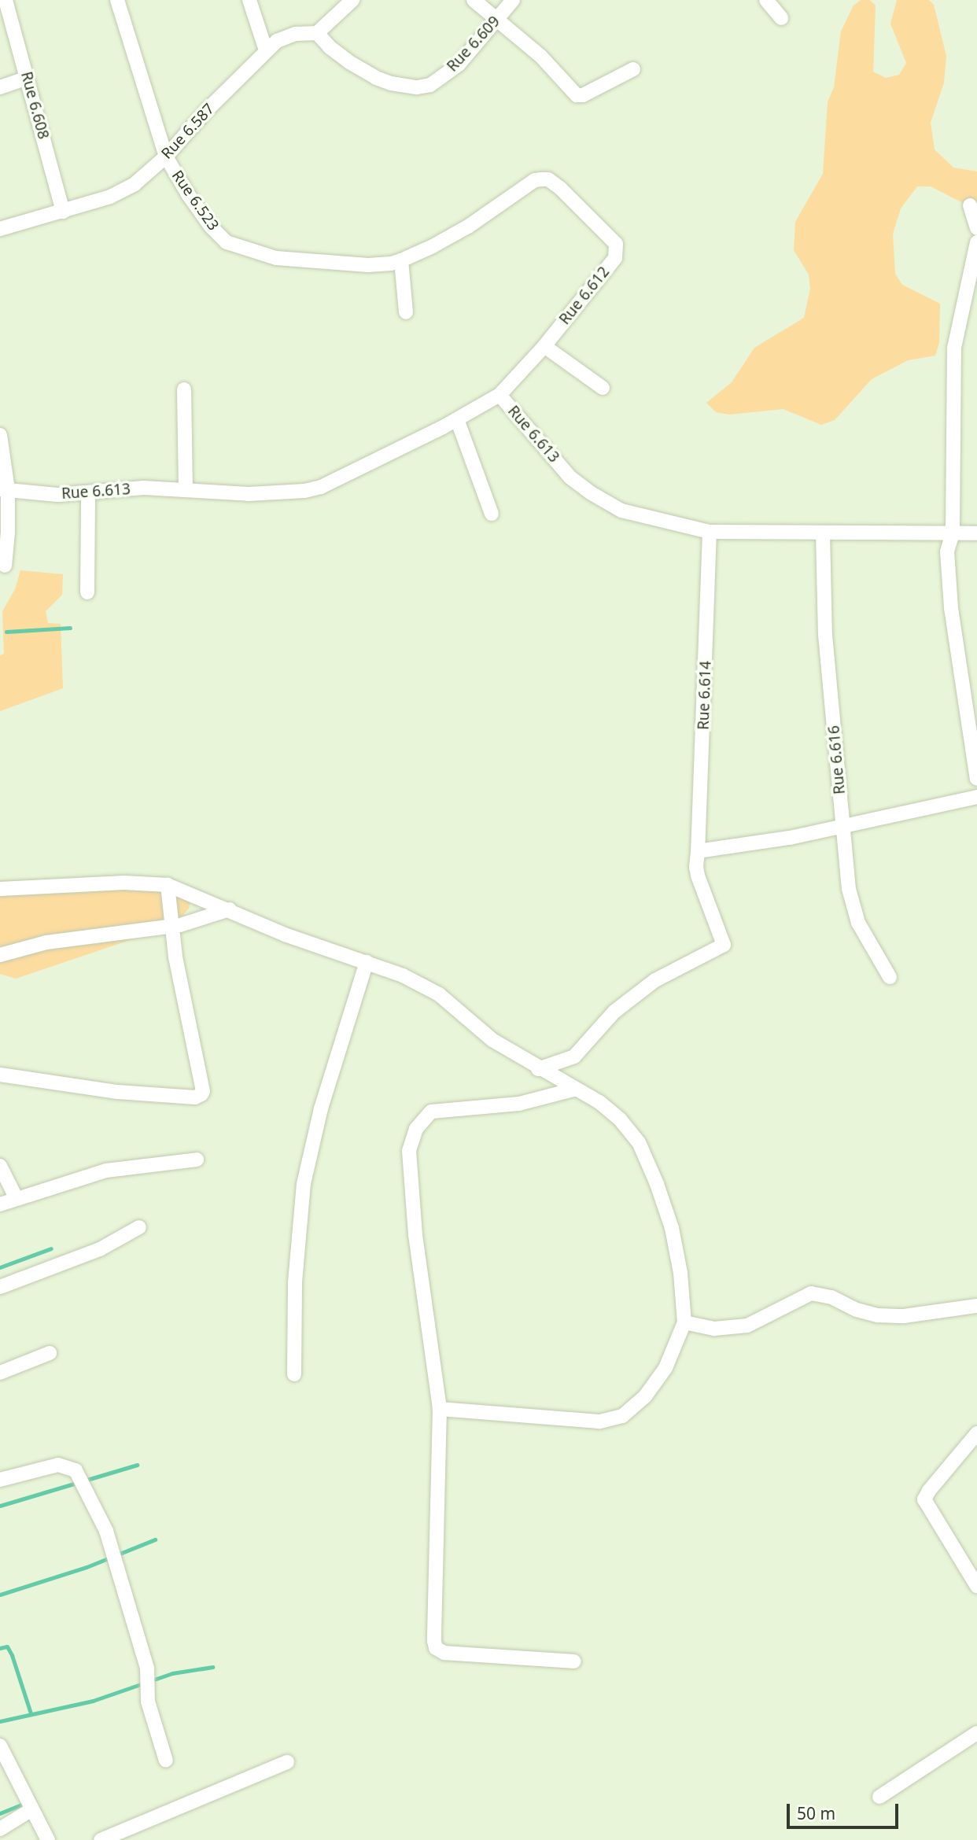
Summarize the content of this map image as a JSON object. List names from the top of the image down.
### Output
{
  "streets": {
    "street": [
      "Rue 6.609",
      "Rue 6.608",
      "Rue 6.587",
      "Rue 6.523",
      "Rue 6.612",
      "Rue 6.613",
      "Rue 6.614",
      "Rue 6.616"
    ]
  },
  "crossings": [
    ["Rue 6.609", "Rue 6.587"],
    ["Rue 6.608", "Rue 6.587"],
    ["Rue 6.587", "Rue 6.523"],
    ["Rue 6.523", "Rue 6.612"],
    ["Rue 6.612", "Rue 6.613"],
    ["Rue 6.613", "Rue 6.614"],
    ["Rue 6.613", "Rue 6.616"]
  ],
  "scale_bar": "50 m"
}
